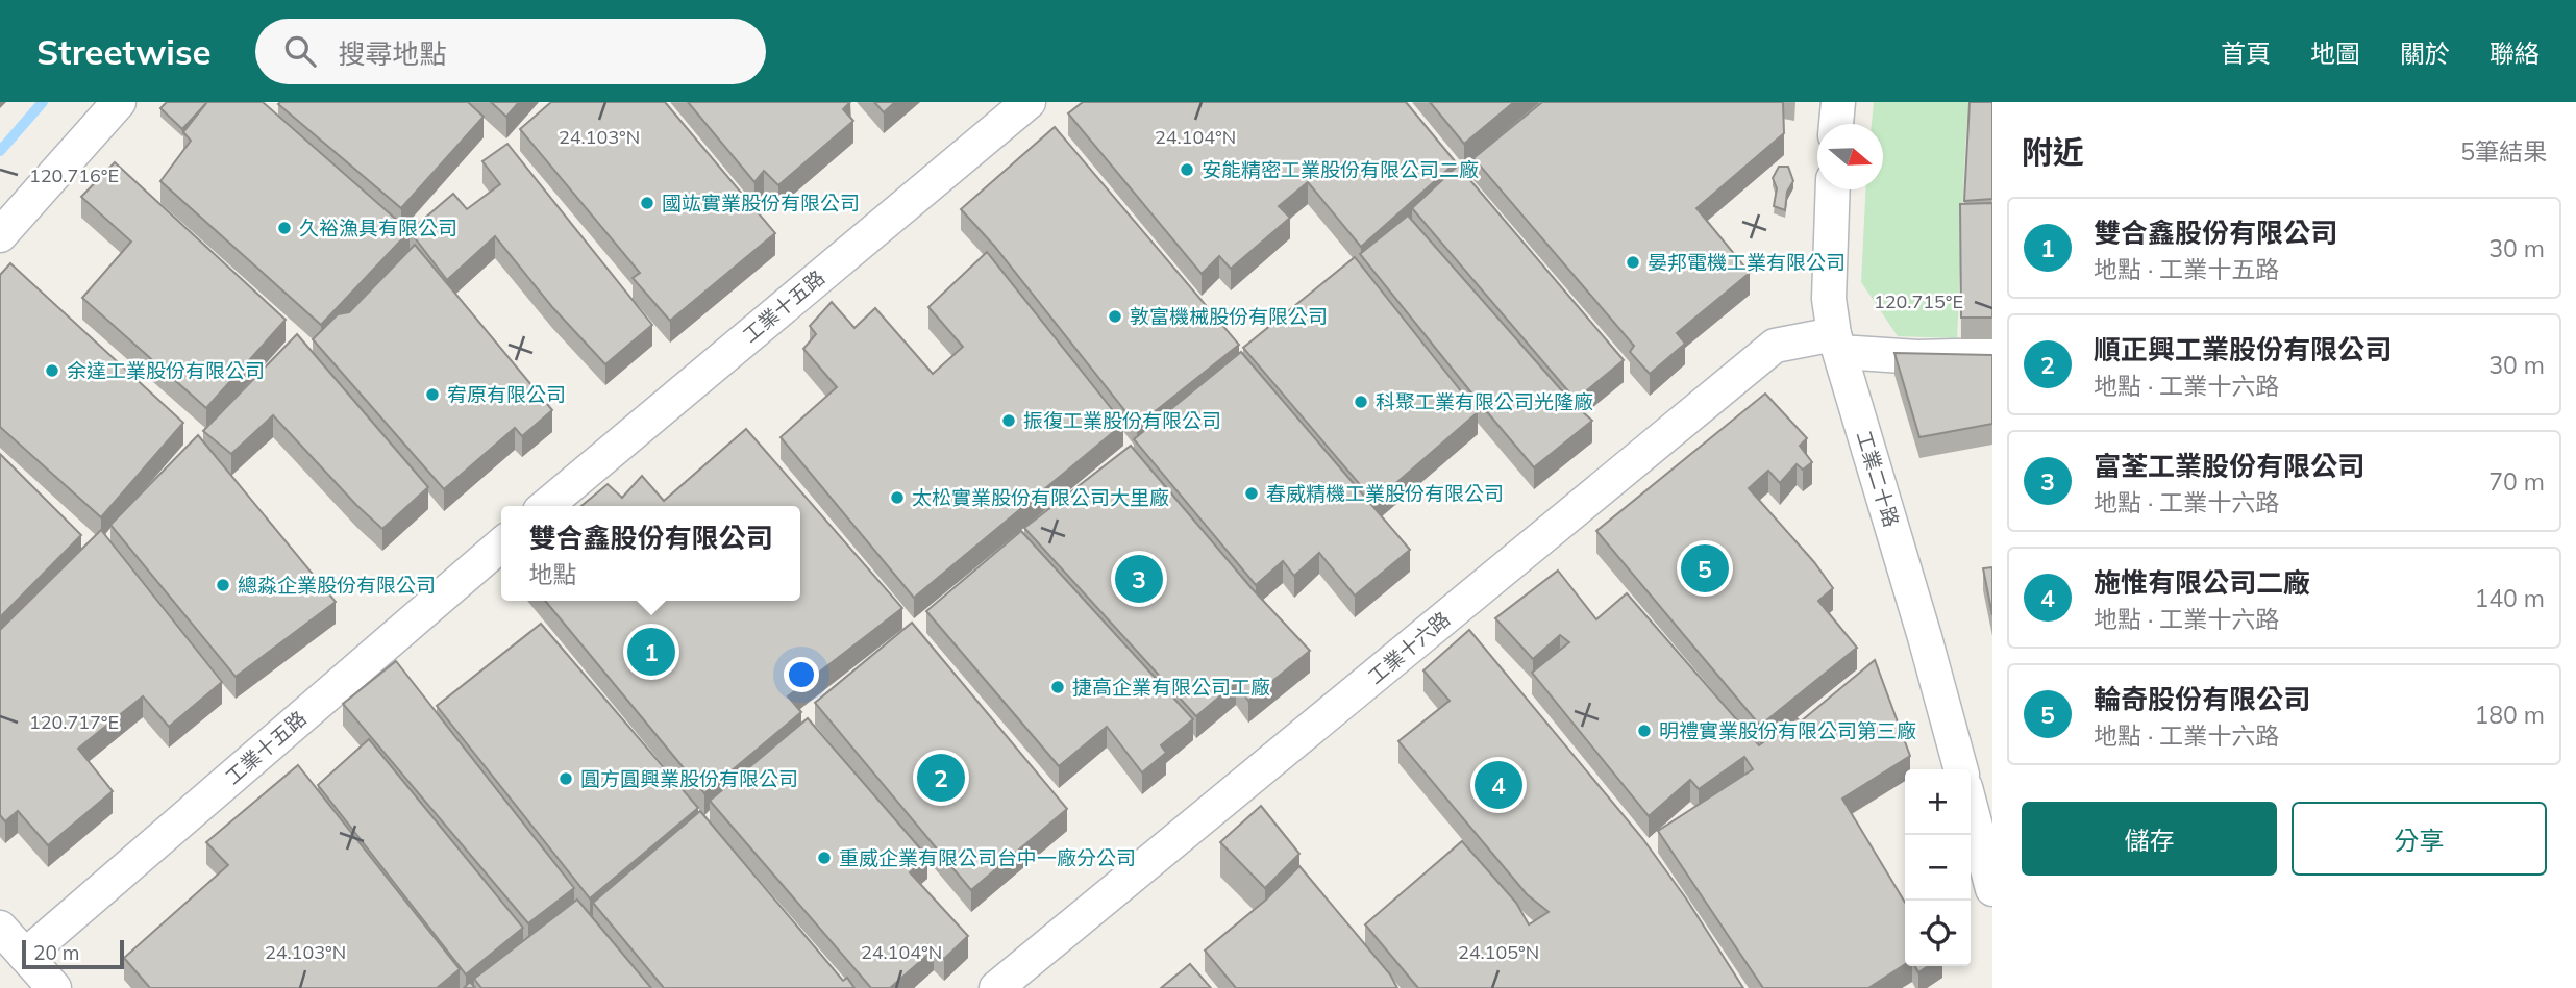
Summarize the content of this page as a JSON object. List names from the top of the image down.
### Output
{
  "streets": {
    "street": ["工業十五路", "工業二十路", "工業十六路"]
  },
  "crossings": [
    ["工業二十路", "工業十六路"]
  ],
  "places": [
    "安能精密工業股份有限公司二廠",
    "國竑實業股份有限公司",
    "久裕漁具有限公司",
    "晏邦電機工業有限公司",
    "敦富機械股份有限公司",
    "余達工業股份有限公司",
    "宥原有限公司",
    "科聚工業有限公司光隆廠",
    "振復工業股份有限公司",
    "春威精機工業股份有限公司",
    "太松實業股份有限公司大里廠",
    "總淼企業股份有限公司",
    "捷高企業有限公司工廠",
    "明禮實業股份有限公司第三廠",
    "圓方圓興業股份有限公司",
    "重威企業有限公司台中一廠分公司"
  ],
  "scale_bar": "20 m",
  "north": "right",
  "page": {
    "header": "Streetwise",
    "search": "搜尋地點",
    "nav": [
      "首頁",
      "地圖",
      "關於",
      "聯絡"
    ],
    "heading": ["附近", "5筆結果"],
    "list": [
      {
        "mark": "1",
        "name": "雙合鑫股份有限公司",
        "note": "地點 · 工業十五路",
        "value": "30 m"
      },
      {
        "mark": "2",
        "name": "順正興工業股份有限公司",
        "note": "地點 · 工業十六路",
        "value": "30 m"
      },
      {
        "mark": "3",
        "name": "富荃工業股份有限公司",
        "note": "地點 · 工業十六路",
        "value": "70 m"
      },
      {
        "mark": "4",
        "name": "施惟有限公司二廠",
        "note": "地點 · 工業十六路",
        "value": "140 m"
      },
      {
        "mark": "5",
        "name": "輪奇股份有限公司",
        "note": "地點 · 工業十六路",
        "value": "180 m"
      }
    ],
    "popup": ["雙合鑫股份有限公司", "地點"],
    "pins": [
      "5",
      "3",
      "1",
      "2",
      "4"
    ],
    "map_buttons": ["+", "−"],
    "buttons": ["儲存", "分享"],
    "scale": "20 m"
  },
  "coordinates": [
    "24.103°N",
    "24.104°N",
    "120.716°E",
    "120.715°E",
    "120.717°E",
    "24.105°N"
  ]
}
